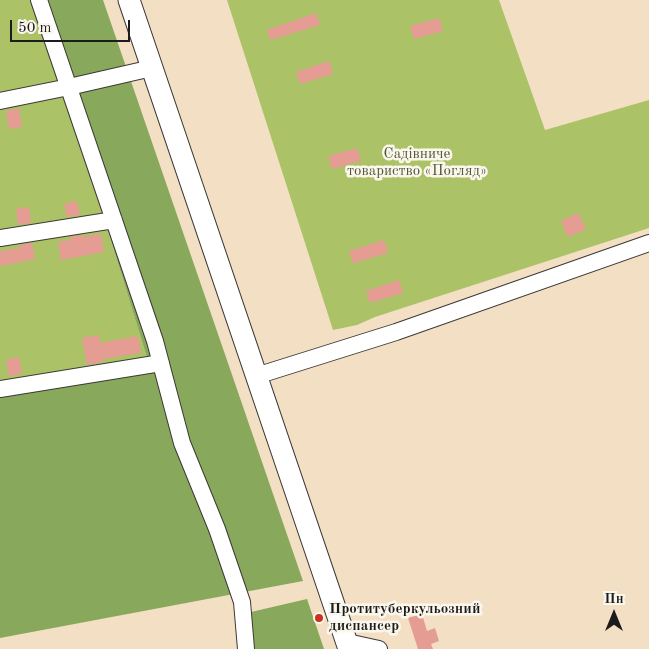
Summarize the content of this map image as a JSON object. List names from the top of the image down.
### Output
{
  "parks": ["Садівниче товариство «Погляд»"],
  "places": ["Протитуберкульозний диспансер"],
  "scale_bar": "50 m",
  "north": "top"
}
